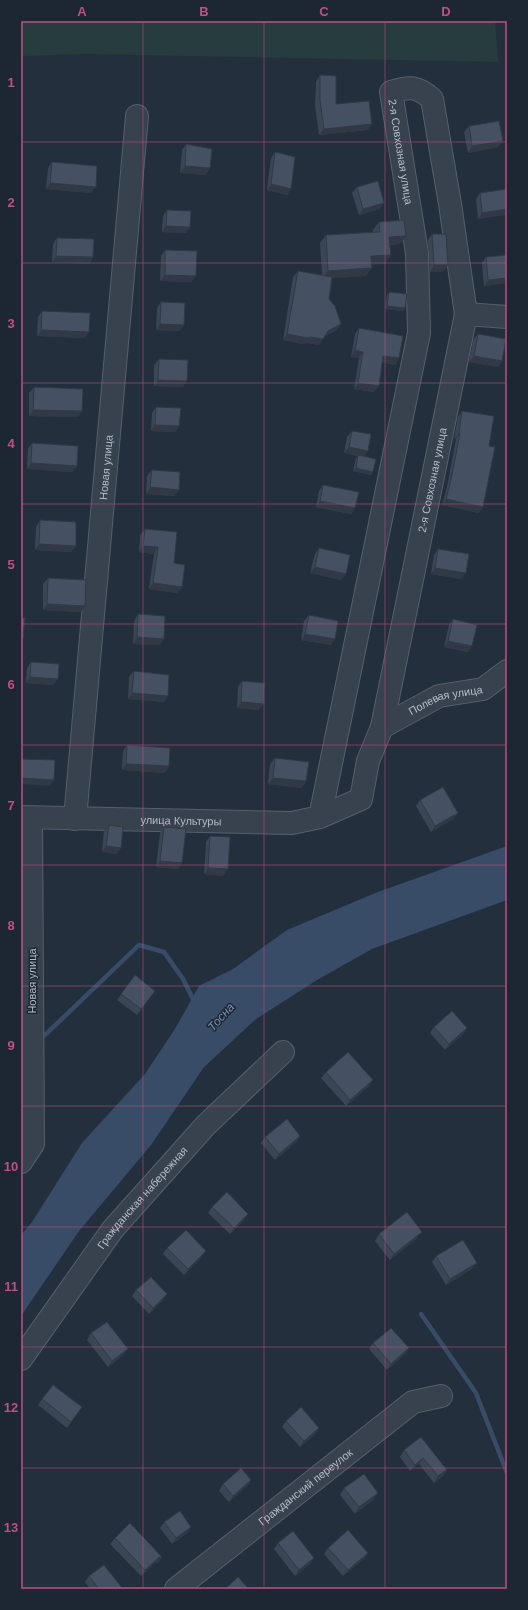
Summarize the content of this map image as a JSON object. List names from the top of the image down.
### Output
{
  "streets": {
    "street": [
      "2-я Совхозная улица",
      "Новая улица",
      "Полевая улица",
      "улица Культуры",
      "Гражданская набережная",
      "Гражданский переулок"
    ]
  },
  "crossings": [
    ["2-я Совхозная улица", "Полевая улица"],
    ["2-я Совхозная улица", "улица Культуры"],
    ["Новая улица", "улица Культуры"]
  ],
  "water": ["Тосна"],
  "grid": {
    "columns": [
      "A",
      "B",
      "C",
      "D"
    ],
    "rows": [
      "1",
      "2",
      "3",
      "4",
      "5",
      "6",
      "7",
      "8",
      "9",
      "10",
      "11",
      "12",
      "13"
    ]
  }
}
